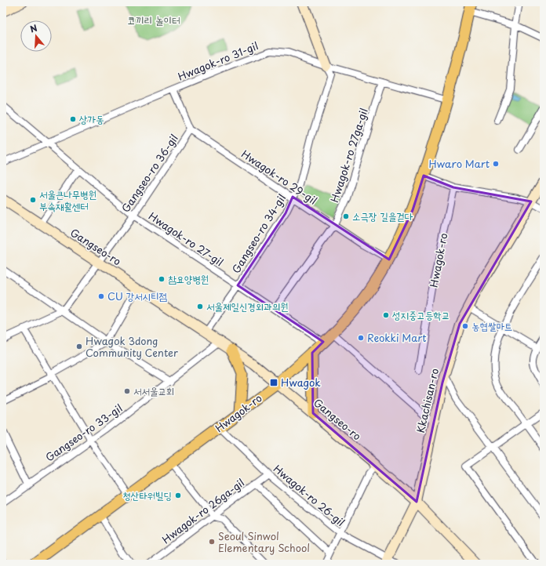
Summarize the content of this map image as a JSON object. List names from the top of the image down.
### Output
{
  "streets": {
    "main road": ["Gangseo-ro", "Hwagok-ro", "Kkachisan-ro"],
    "street": [
      "Hwagok-ro 31-gil",
      "Hwagok-ro 27ga-gil",
      "Gangseo-ro 36-gil",
      "Hwagok-ro 29-gil",
      "Gangseo-ro 34-gil",
      "Hwagok-ro 27-gil",
      "Gangseo-ro 33-gil",
      "Hwagok-ro 26-gil",
      "Hwagok-ro 26ga-gil"
    ]
  },
  "crossings": [
    ["Hwagok-ro 31-gil", "Hwagok-ro 27ga-gil"],
    ["Hwagok-ro 31-gil", "Gangseo-ro 36-gil"],
    ["Hwagok-ro 31-gil", "Gangseo-ro 34-gil"],
    ["Hwagok-ro 31-gil", "Hwagok-ro 27-gil"],
    ["Hwagok-ro 31-gil", "Hwagok-ro"],
    ["Hwagok-ro 27ga-gil", "Hwagok-ro 29-gil"],
    ["Hwagok-ro 27ga-gil", "Hwagok-ro 27-gil"],
    ["Gangseo-ro 36-gil", "Hwagok-ro 29-gil"],
    ["Gangseo-ro 36-gil", "Hwagok-ro 27-gil"],
    ["Gangseo-ro 36-gil", "Gangseo-ro"],
    ["Hwagok-ro 29-gil", "Gangseo-ro 34-gil"],
    ["Hwagok-ro 29-gil", "Hwagok-ro"],
    ["Gangseo-ro 34-gil", "Hwagok-ro 27-gil"],
    ["Gangseo-ro 34-gil", "Gangseo-ro"],
    ["Hwagok-ro 27-gil", "Hwagok-ro"],
    ["Gangseo-ro", "Hwagok-ro"],
    ["Gangseo-ro", "Kkachisan-ro"],
    ["Gangseo-ro", "Gangseo-ro 33-gil"],
    ["Hwagok-ro", "Hwagok-ro 26-gil"],
    ["Kkachisan-ro", "Hwagok-ro 26-gil"],
    ["Hwagok-ro 26-gil", "Hwagok-ro 26ga-gil"]
  ],
  "parks": ["코끼리 놀이터"],
  "places": {
    "other": [
      "상가동",
      "Hwaro Mart",
      "서울큰나무병원 부속재활센터",
      "소극장 길을걷다",
      "참요양병원",
      "CU 강서시티점",
      "서울제일신경외과의원",
      "성지중고등학교",
      "농협쌀마트",
      "Reokki Mart",
      "Hwagok 3dong Community Center",
      "서서울교회",
      "청산타워빌딩",
      "Seoul Sinwol Elementary School"
    ],
    "transit": ["Hwagok"]
  },
  "north": "top"
}
